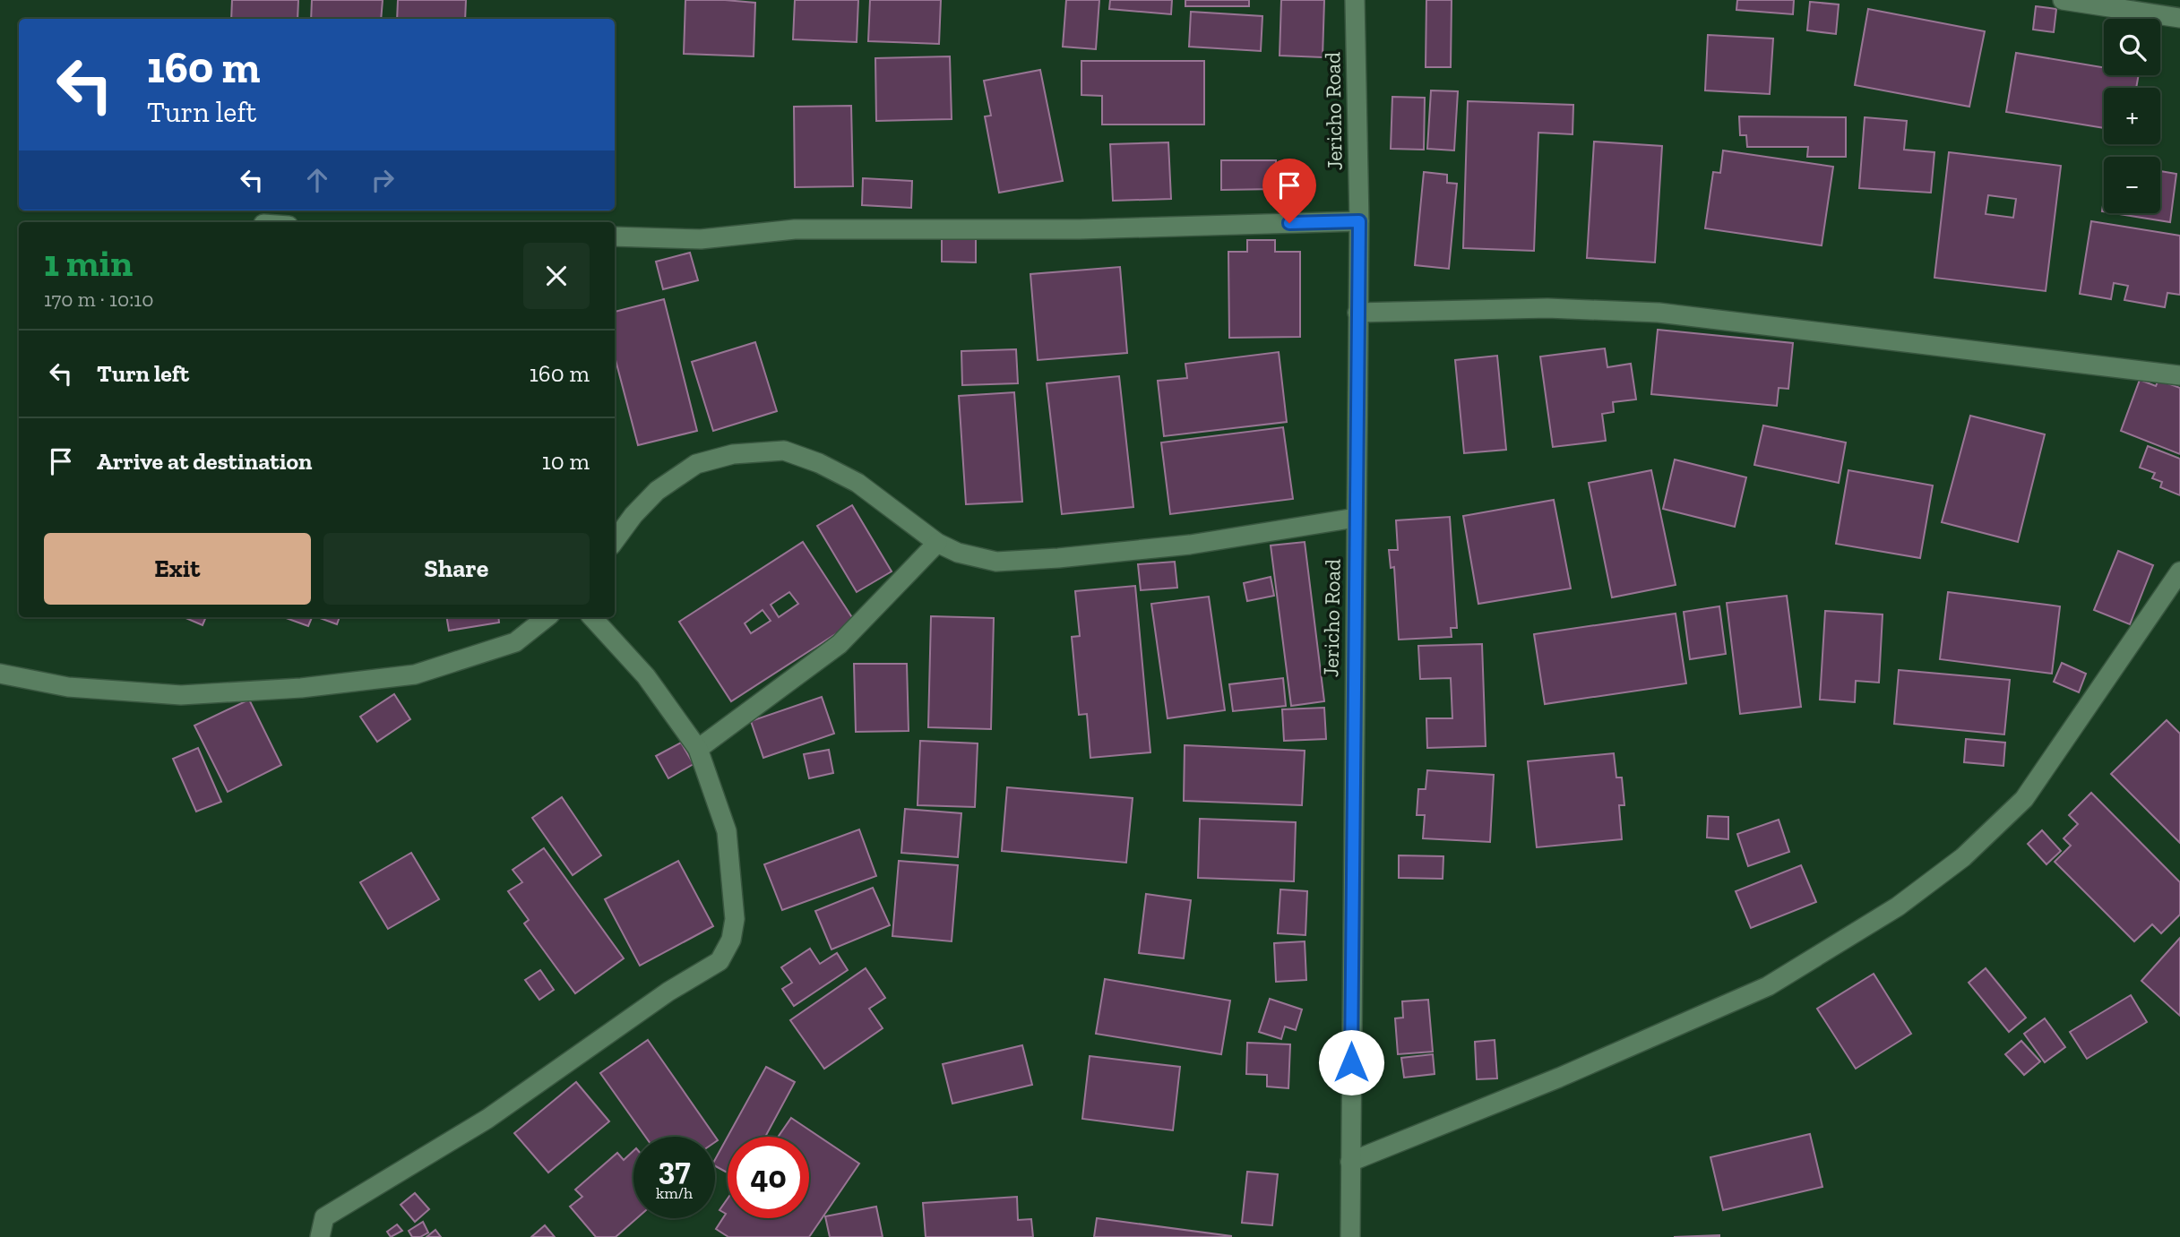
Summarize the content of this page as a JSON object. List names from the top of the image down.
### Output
{
  "streets": {
    "street": ["Jericho Road"]
  },
  "page": {
    "map_buttons": ["+", "−"],
    "turn": ["160 m", "Turn left"],
    "heading": ["1 min", "170 m · 10:10"],
    "list": [
      {
        "name": "Turn left",
        "value": "160 m"
      },
      {
        "name": "Arrive at destination",
        "value": "10 m"
      }
    ],
    "buttons": ["Exit", "Share"],
    "speed": "37 km/h",
    "limit": "40"
  }
}
